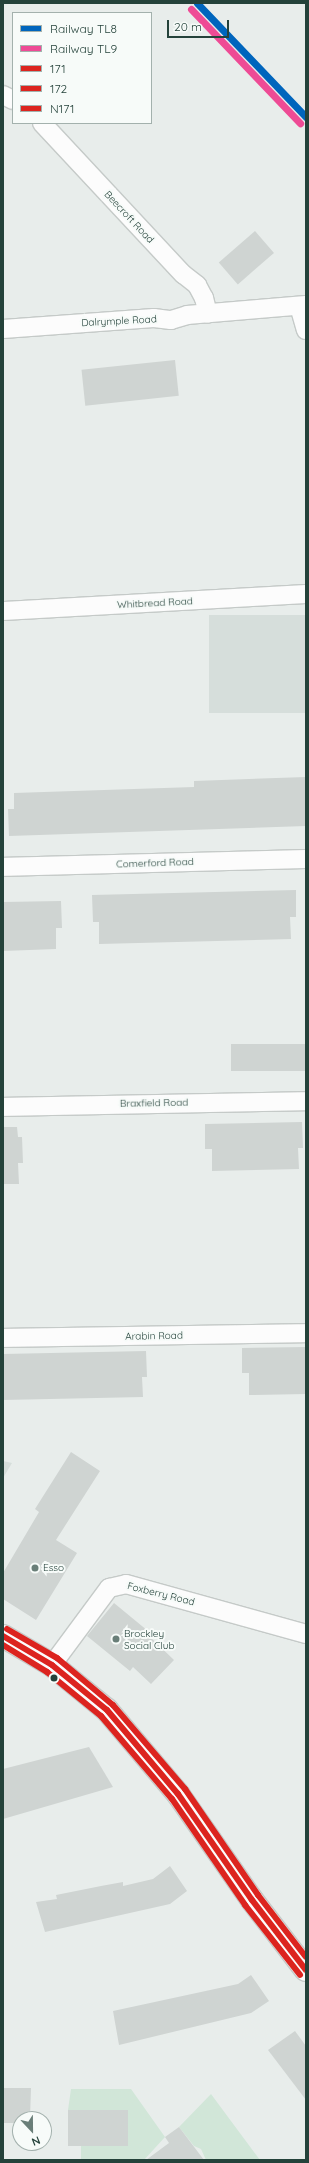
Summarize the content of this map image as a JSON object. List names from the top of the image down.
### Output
{
  "streets": {
    "street": [
      "Beecroft Road",
      "Dalrymple Road",
      "Whitbread Road",
      "Comerford Road",
      "Braxfield Road",
      "Arabin Road",
      "Foxberry Road"
    ]
  },
  "crossings": [
    ["Beecroft Road", "Dalrymple Road"]
  ],
  "places": ["Esso", "Brockley Social Club"],
  "lines": [
    "rail line TL8",
    "rail line TL9",
    "transit line N171",
    "transit line 171",
    "transit line 172"
  ],
  "legend": [
    "Railway TL8",
    "Railway TL9",
    "171",
    "172",
    "N171"
  ],
  "scale_bar": "20 m",
  "north": "bottom"
}
